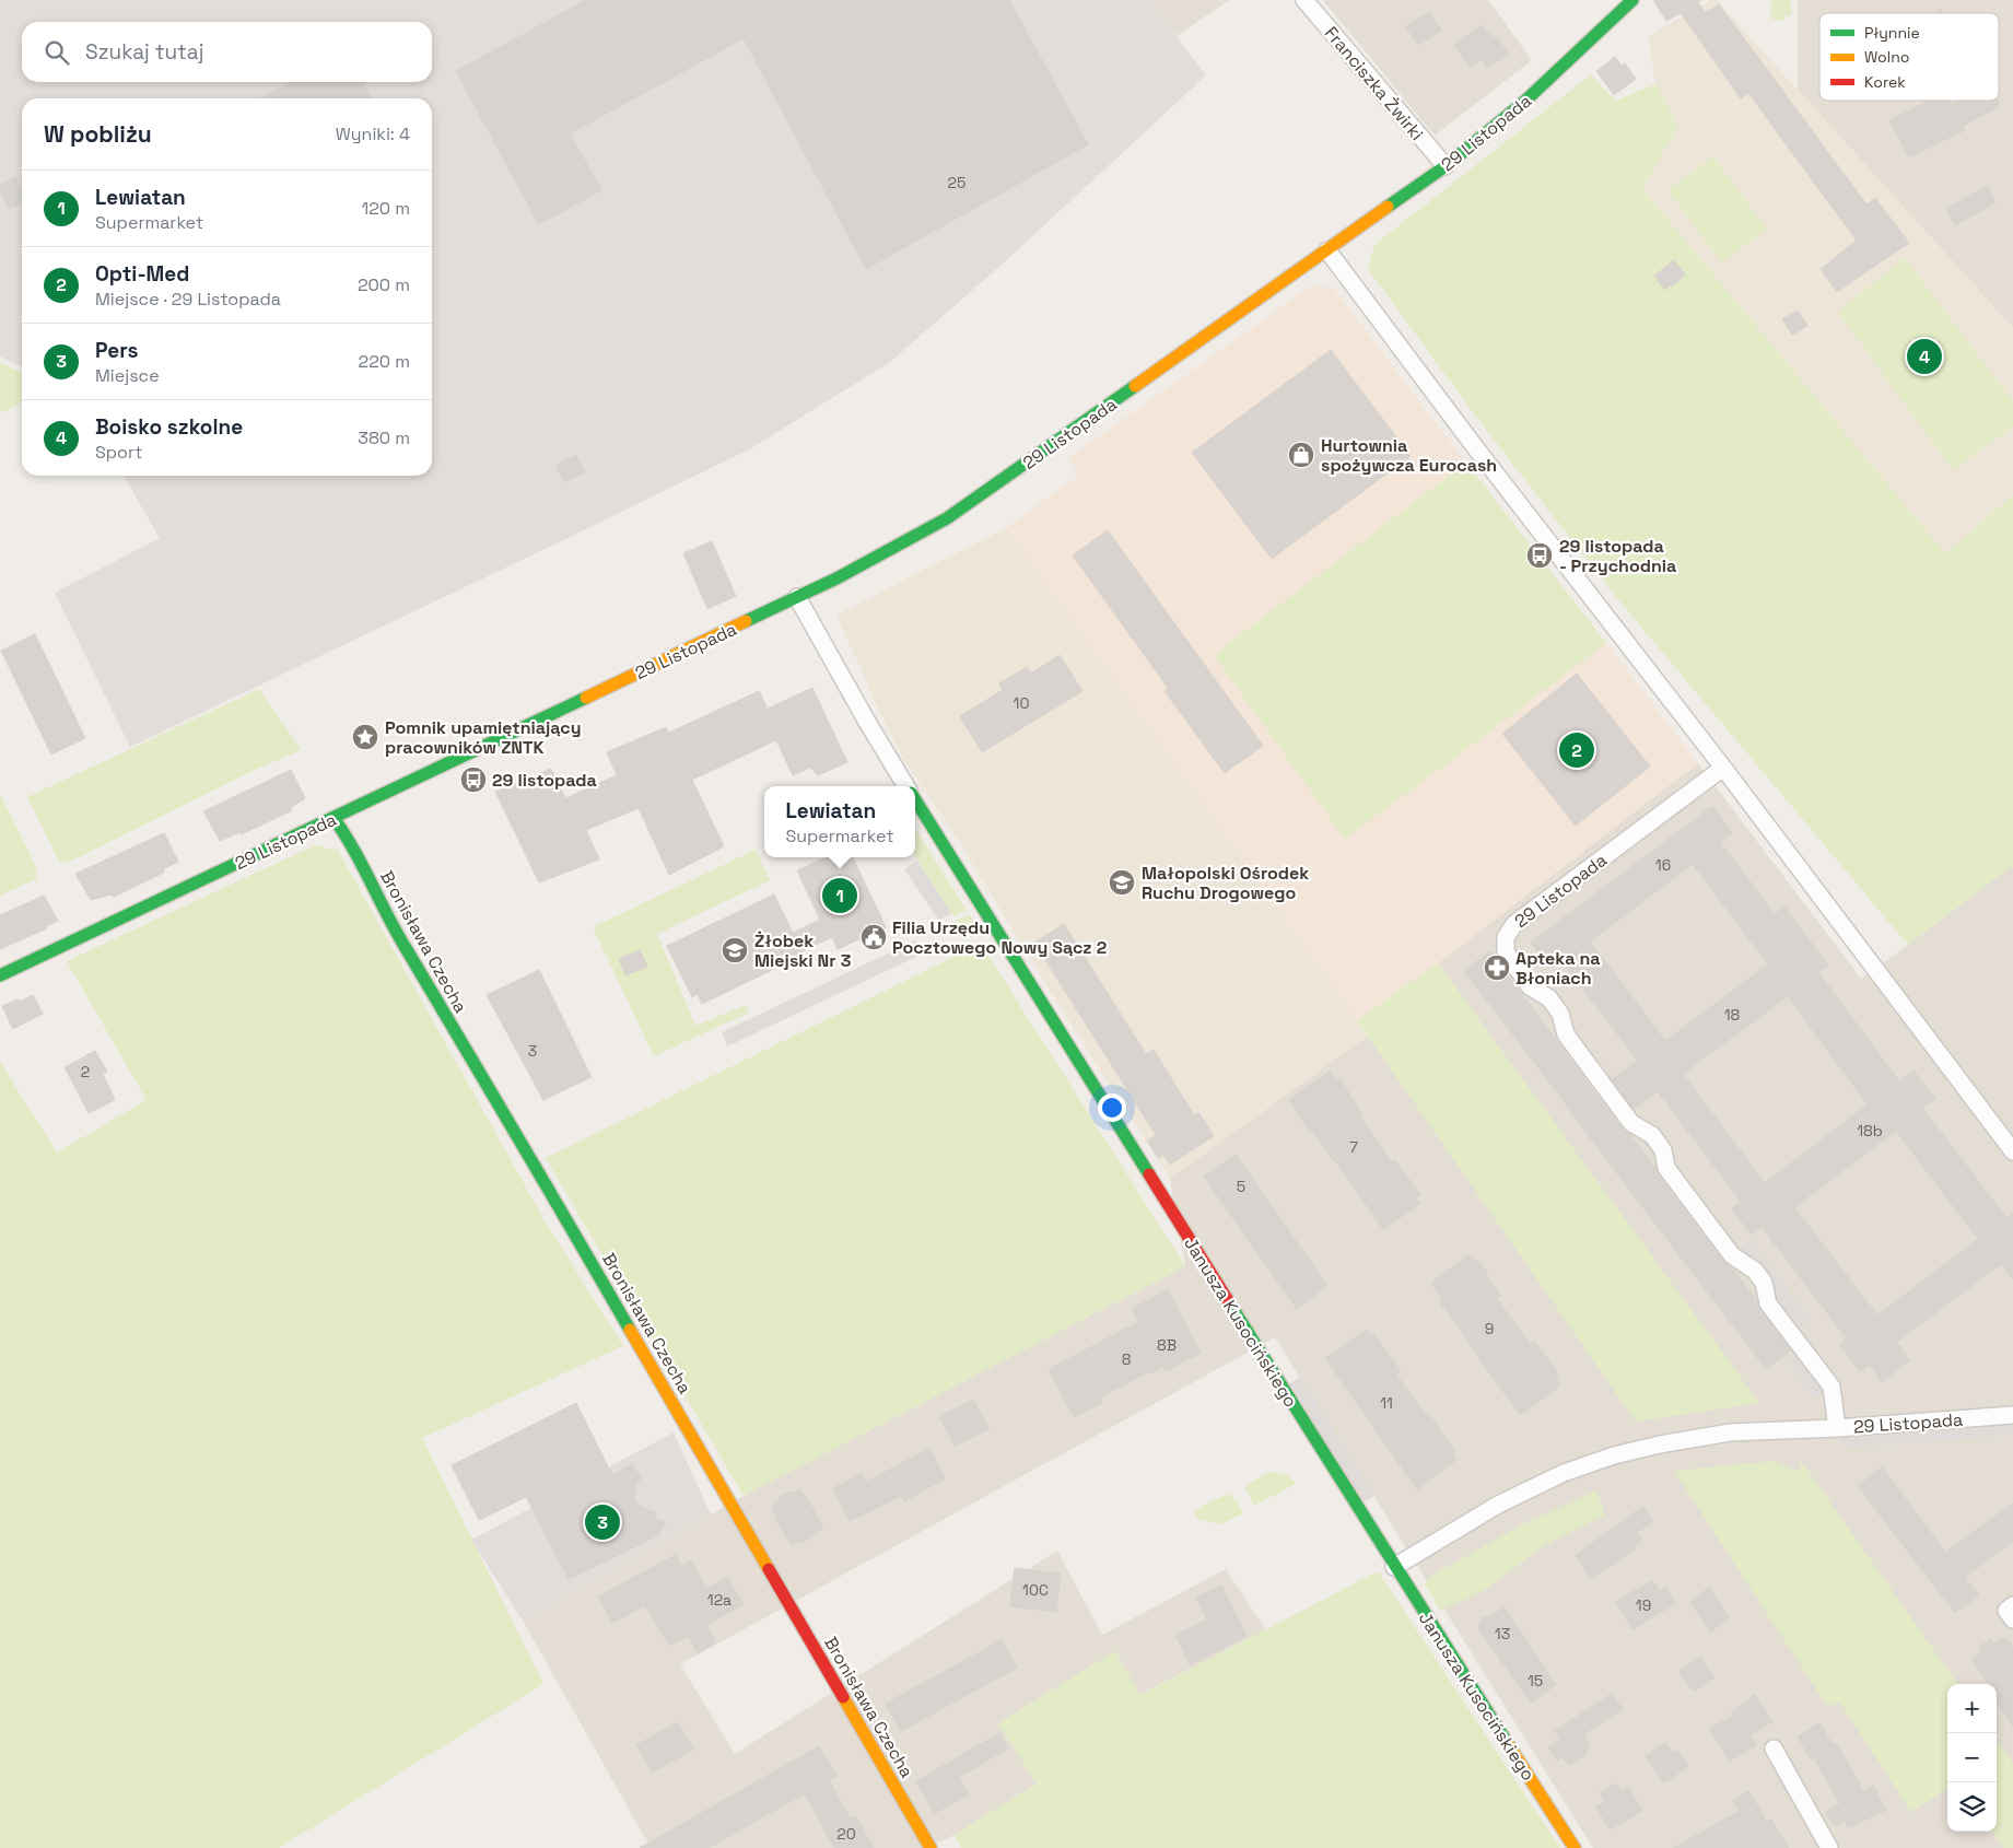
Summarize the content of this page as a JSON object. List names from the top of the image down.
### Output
{
  "streets": {
    "street": [
      "Franciszka Żwirki",
      "29 Listopada",
      "Bronisława Czecha",
      "Janusza Kusocińskiego"
    ]
  },
  "crossings": [
    ["Franciszka Żwirki", "29 Listopada"],
    ["29 Listopada", "Bronisława Czecha"],
    ["29 Listopada", "Janusza Kusocińskiego"]
  ],
  "places": {
    "shop": ["Hurtownia spożywcza Eurocash"],
    "bus stop": ["29 listopada - Przychodnia", "29 listopada"],
    "place": ["Pomnik upamiętniający pracowników ZNTK"],
    "school or university": ["Małopolski Ośrodek Ruchu Drogowego", "Żłobek Miejski Nr 3"],
    "public building": ["Filia Urzędu Pocztowego Nowy Sącz 2"],
    "pharmacy": ["Apteka na Błoniach"]
  },
  "house_numbers": [
    "25",
    "10",
    "16",
    "18",
    "3",
    "2",
    "18b",
    "7",
    "5",
    "9",
    "8B",
    "8",
    "11",
    "10C",
    "12a",
    "19",
    "13",
    "15",
    "20"
  ],
  "legend": ["Płynnie", "Wolno", "Korek"],
  "page": {
    "search": "Szukaj tutaj",
    "heading": ["W pobliżu", "Wyniki: 4"],
    "list": [
      {
        "mark": "1",
        "name": "Lewiatan",
        "note": "Supermarket",
        "value": "120 m"
      },
      {
        "mark": "2",
        "name": "Opti-Med",
        "note": "Miejsce · 29 Listopada",
        "value": "200 m"
      },
      {
        "mark": "3",
        "name": "Pers",
        "note": "Miejsce",
        "value": "220 m"
      },
      {
        "mark": "4",
        "name": "Boisko szkolne",
        "note": "Sport",
        "value": "380 m"
      }
    ],
    "pins": [
      "4",
      "2",
      "1",
      "3"
    ],
    "popup": ["Lewiatan", "Supermarket"],
    "map_buttons": ["+", "−"]
  }
}
